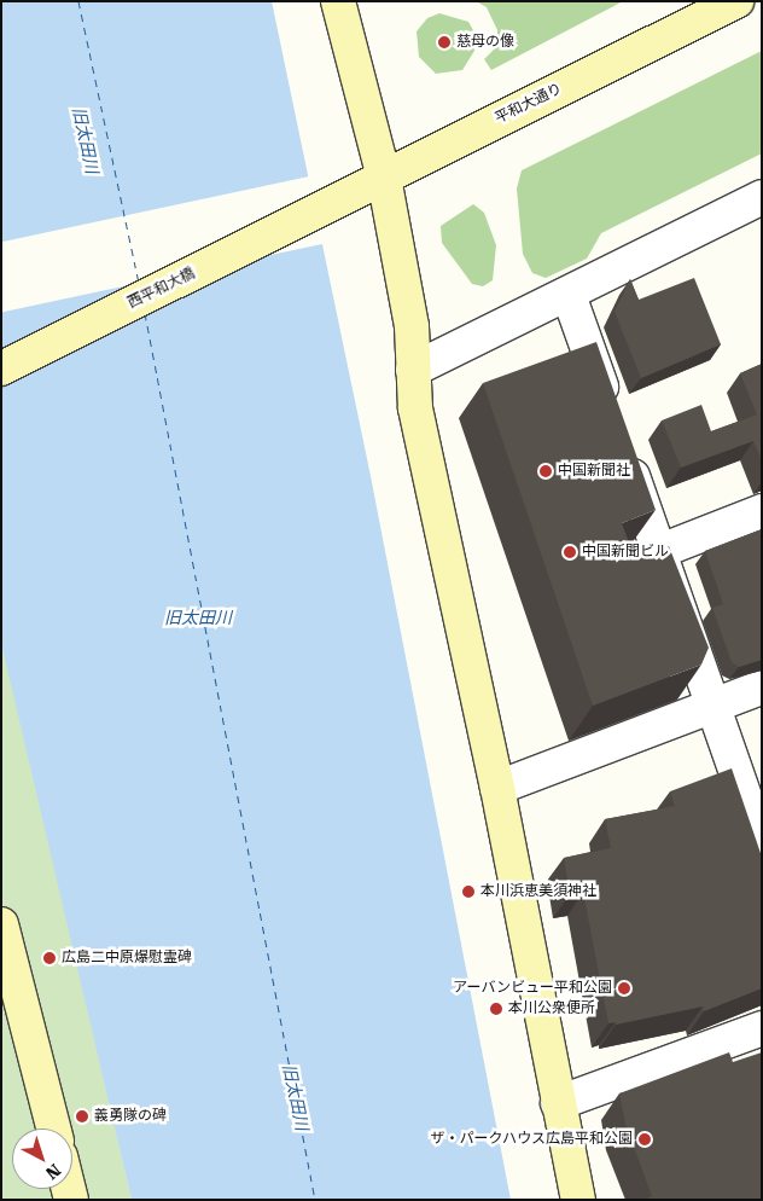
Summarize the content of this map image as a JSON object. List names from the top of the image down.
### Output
{
  "streets": {
    "street": ["平和大通り", "西平和大橋"]
  },
  "crossings": [
    ["平和大通り", "西平和大橋"]
  ],
  "water": ["旧太田川"],
  "places": [
    "慈母の像",
    "中国新聞社",
    "中国新聞ビル",
    "本川浜恵美須神社",
    "広島二中原爆慰霊碑",
    "アーバンビュー平和公園",
    "本川公衆便所",
    "義勇隊の碑",
    "ザ・パークハウス広島平和公園"
  ],
  "north": "bottom right"
}
